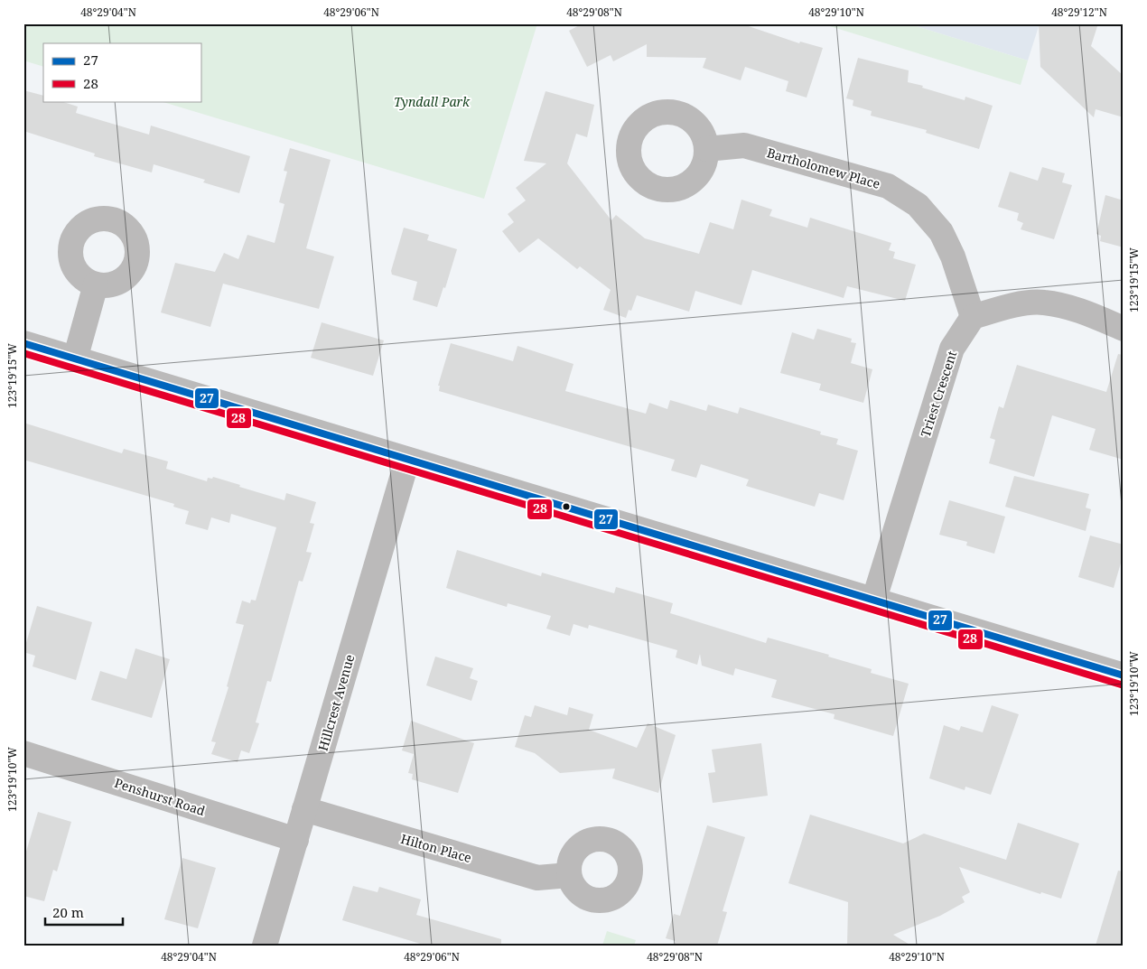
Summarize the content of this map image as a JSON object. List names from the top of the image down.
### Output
{
  "streets": {
    "street": [
      "Bartholomew Place",
      "Triest Crescent",
      "Hillcrest Avenue",
      "Penshurst Road",
      "Hilton Place"
    ]
  },
  "crossings": [
    ["Bartholomew Place", "Triest Crescent"],
    ["Hillcrest Avenue", "Penshurst Road"],
    ["Hillcrest Avenue", "Hilton Place"]
  ],
  "parks": ["Tyndall Park"],
  "lines": ["transit line 27", "transit line 28"],
  "legend": ["27", "28"],
  "scale_bar": "20 m",
  "coordinates": [
    "48°29'04\"N",
    "48°29'06\"N",
    "48°29'08\"N",
    "48°29'10\"N",
    "48°29'12\"N",
    "123°19'15\"W",
    "123°19'10\"W"
  ]
}
